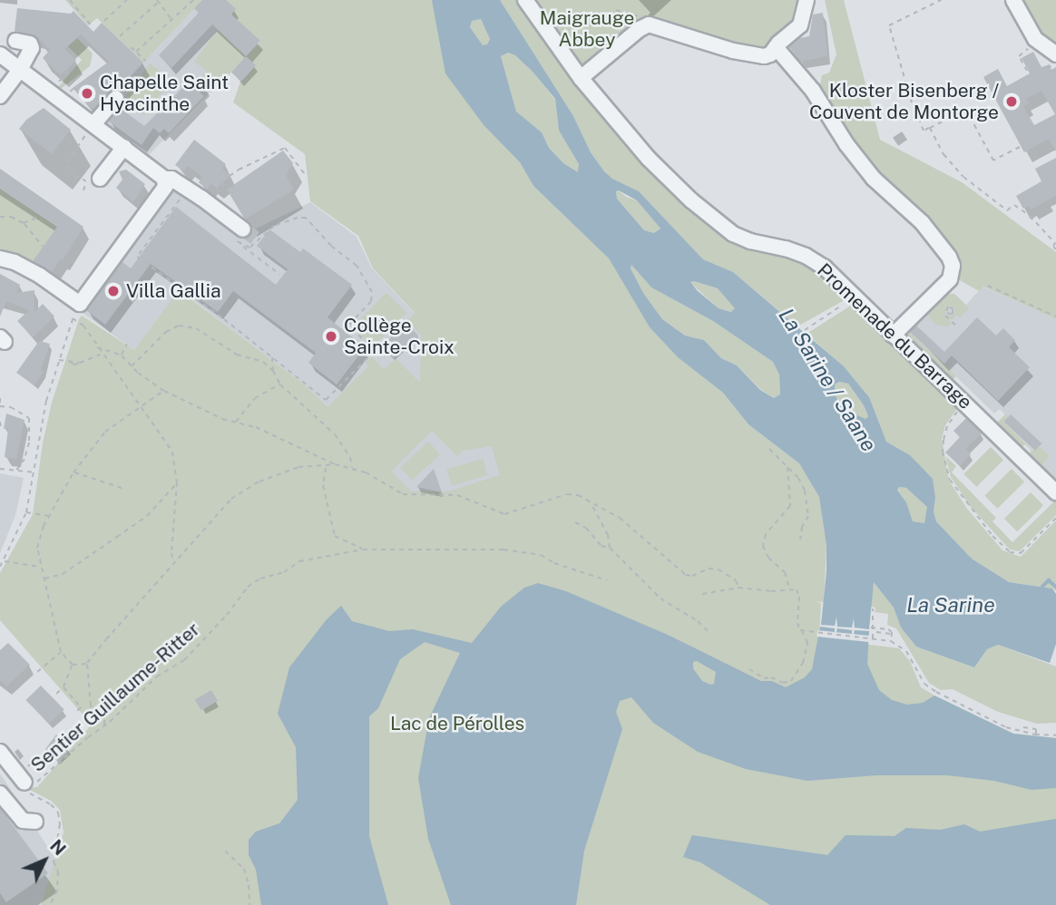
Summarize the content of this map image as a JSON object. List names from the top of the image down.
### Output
{
  "streets": {
    "street": ["Promenade du Barrage"],
    "path": ["Sentier Guillaume-Ritter"]
  },
  "water": ["La Sarine / Saane", "La Sarine"],
  "parks": ["Maigrauge Abbey", "Lac de Pérolles"],
  "places": [
    "Chapelle Saint Hyacinthe",
    "Kloster Bisenberg / Couvent de Montorge",
    "Villa Gallia",
    "Collège Sainte-Croix"
  ],
  "north": "top right"
}
